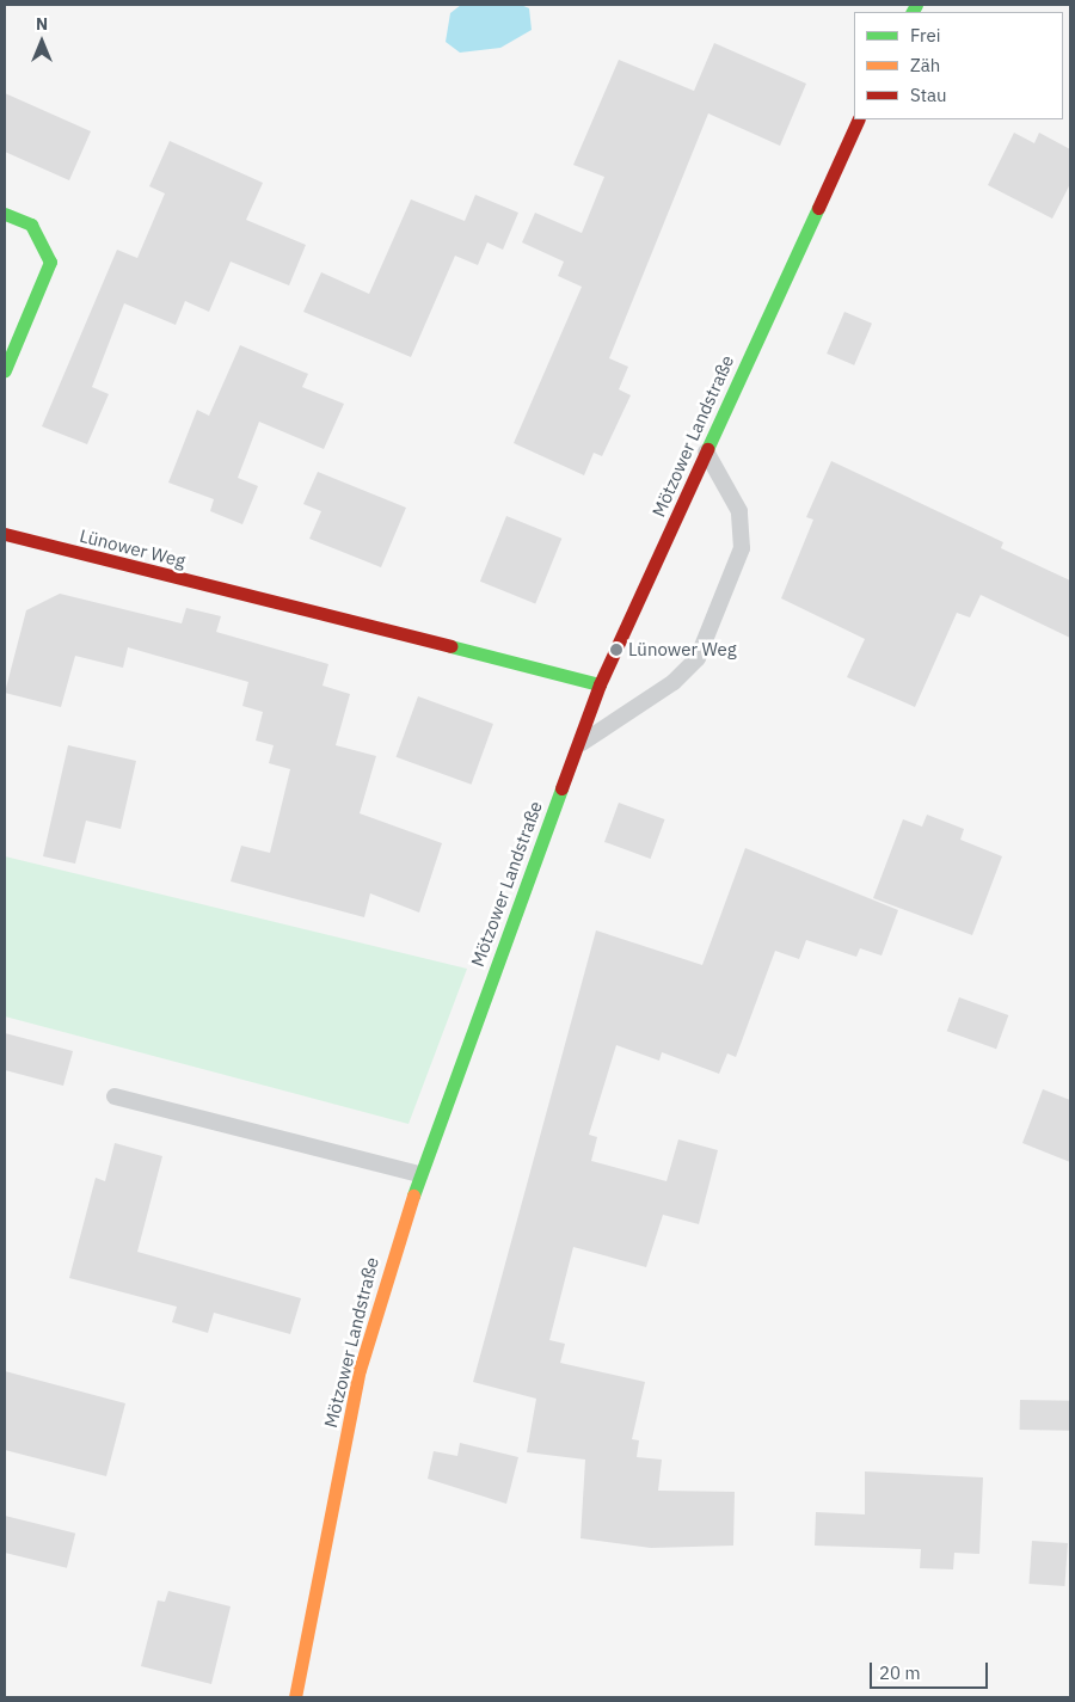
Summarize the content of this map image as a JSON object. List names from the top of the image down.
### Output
{
  "streets": {
    "main road": ["Mötzower Landstraße", "Lünower Weg"]
  },
  "crossings": [
    ["Mötzower Landstraße", "Lünower Weg"]
  ],
  "places": ["Lünower Weg"],
  "legend": ["Frei", "Zäh", "Stau"],
  "scale_bar": "20 m",
  "north": "top"
}
